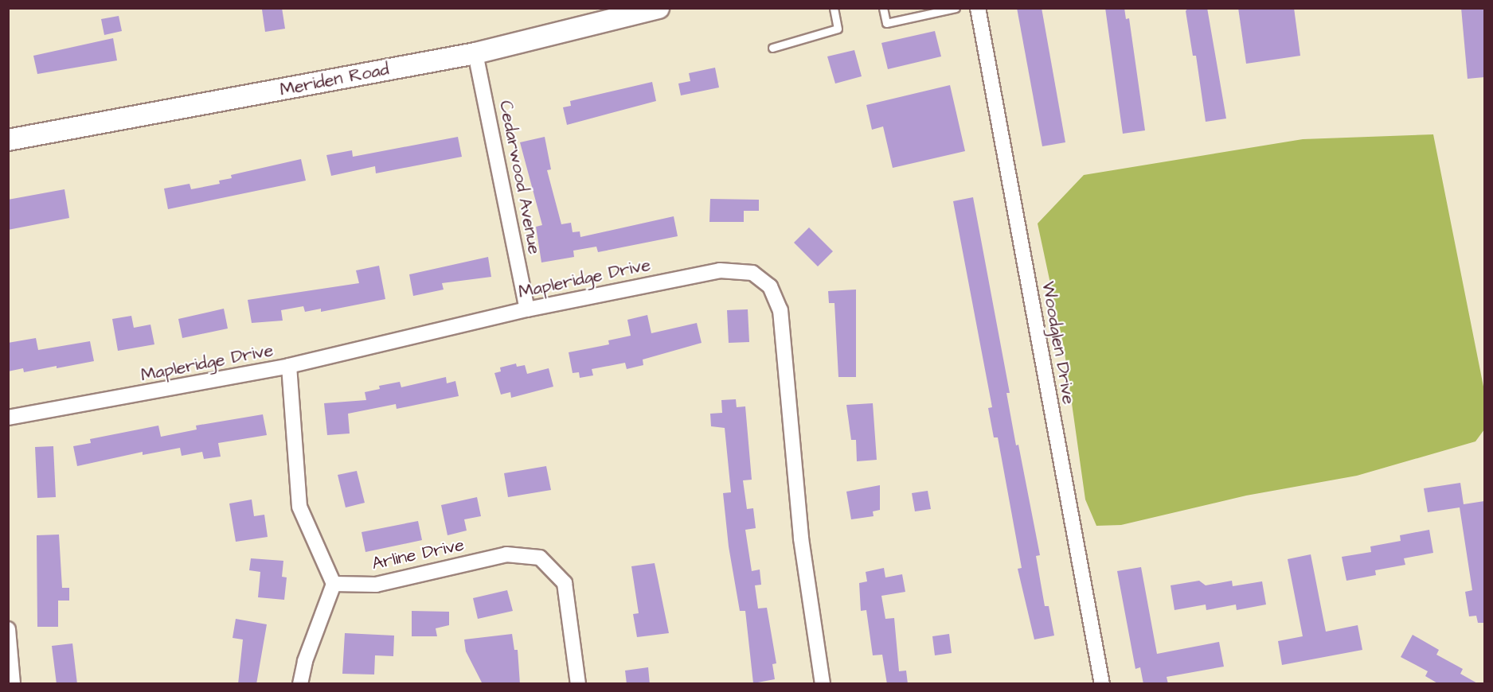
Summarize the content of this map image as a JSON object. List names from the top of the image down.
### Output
{
  "streets": {
    "main road": ["Meriden Road"],
    "street": [
      "Cedarwood Avenue",
      "Mapleridge Drive",
      "Woodglen Drive",
      "Arline Drive"
    ]
  },
  "crossings": [
    ["Meriden Road", "Cedarwood Avenue"],
    ["Cedarwood Avenue", "Mapleridge Drive"]
  ]
}
